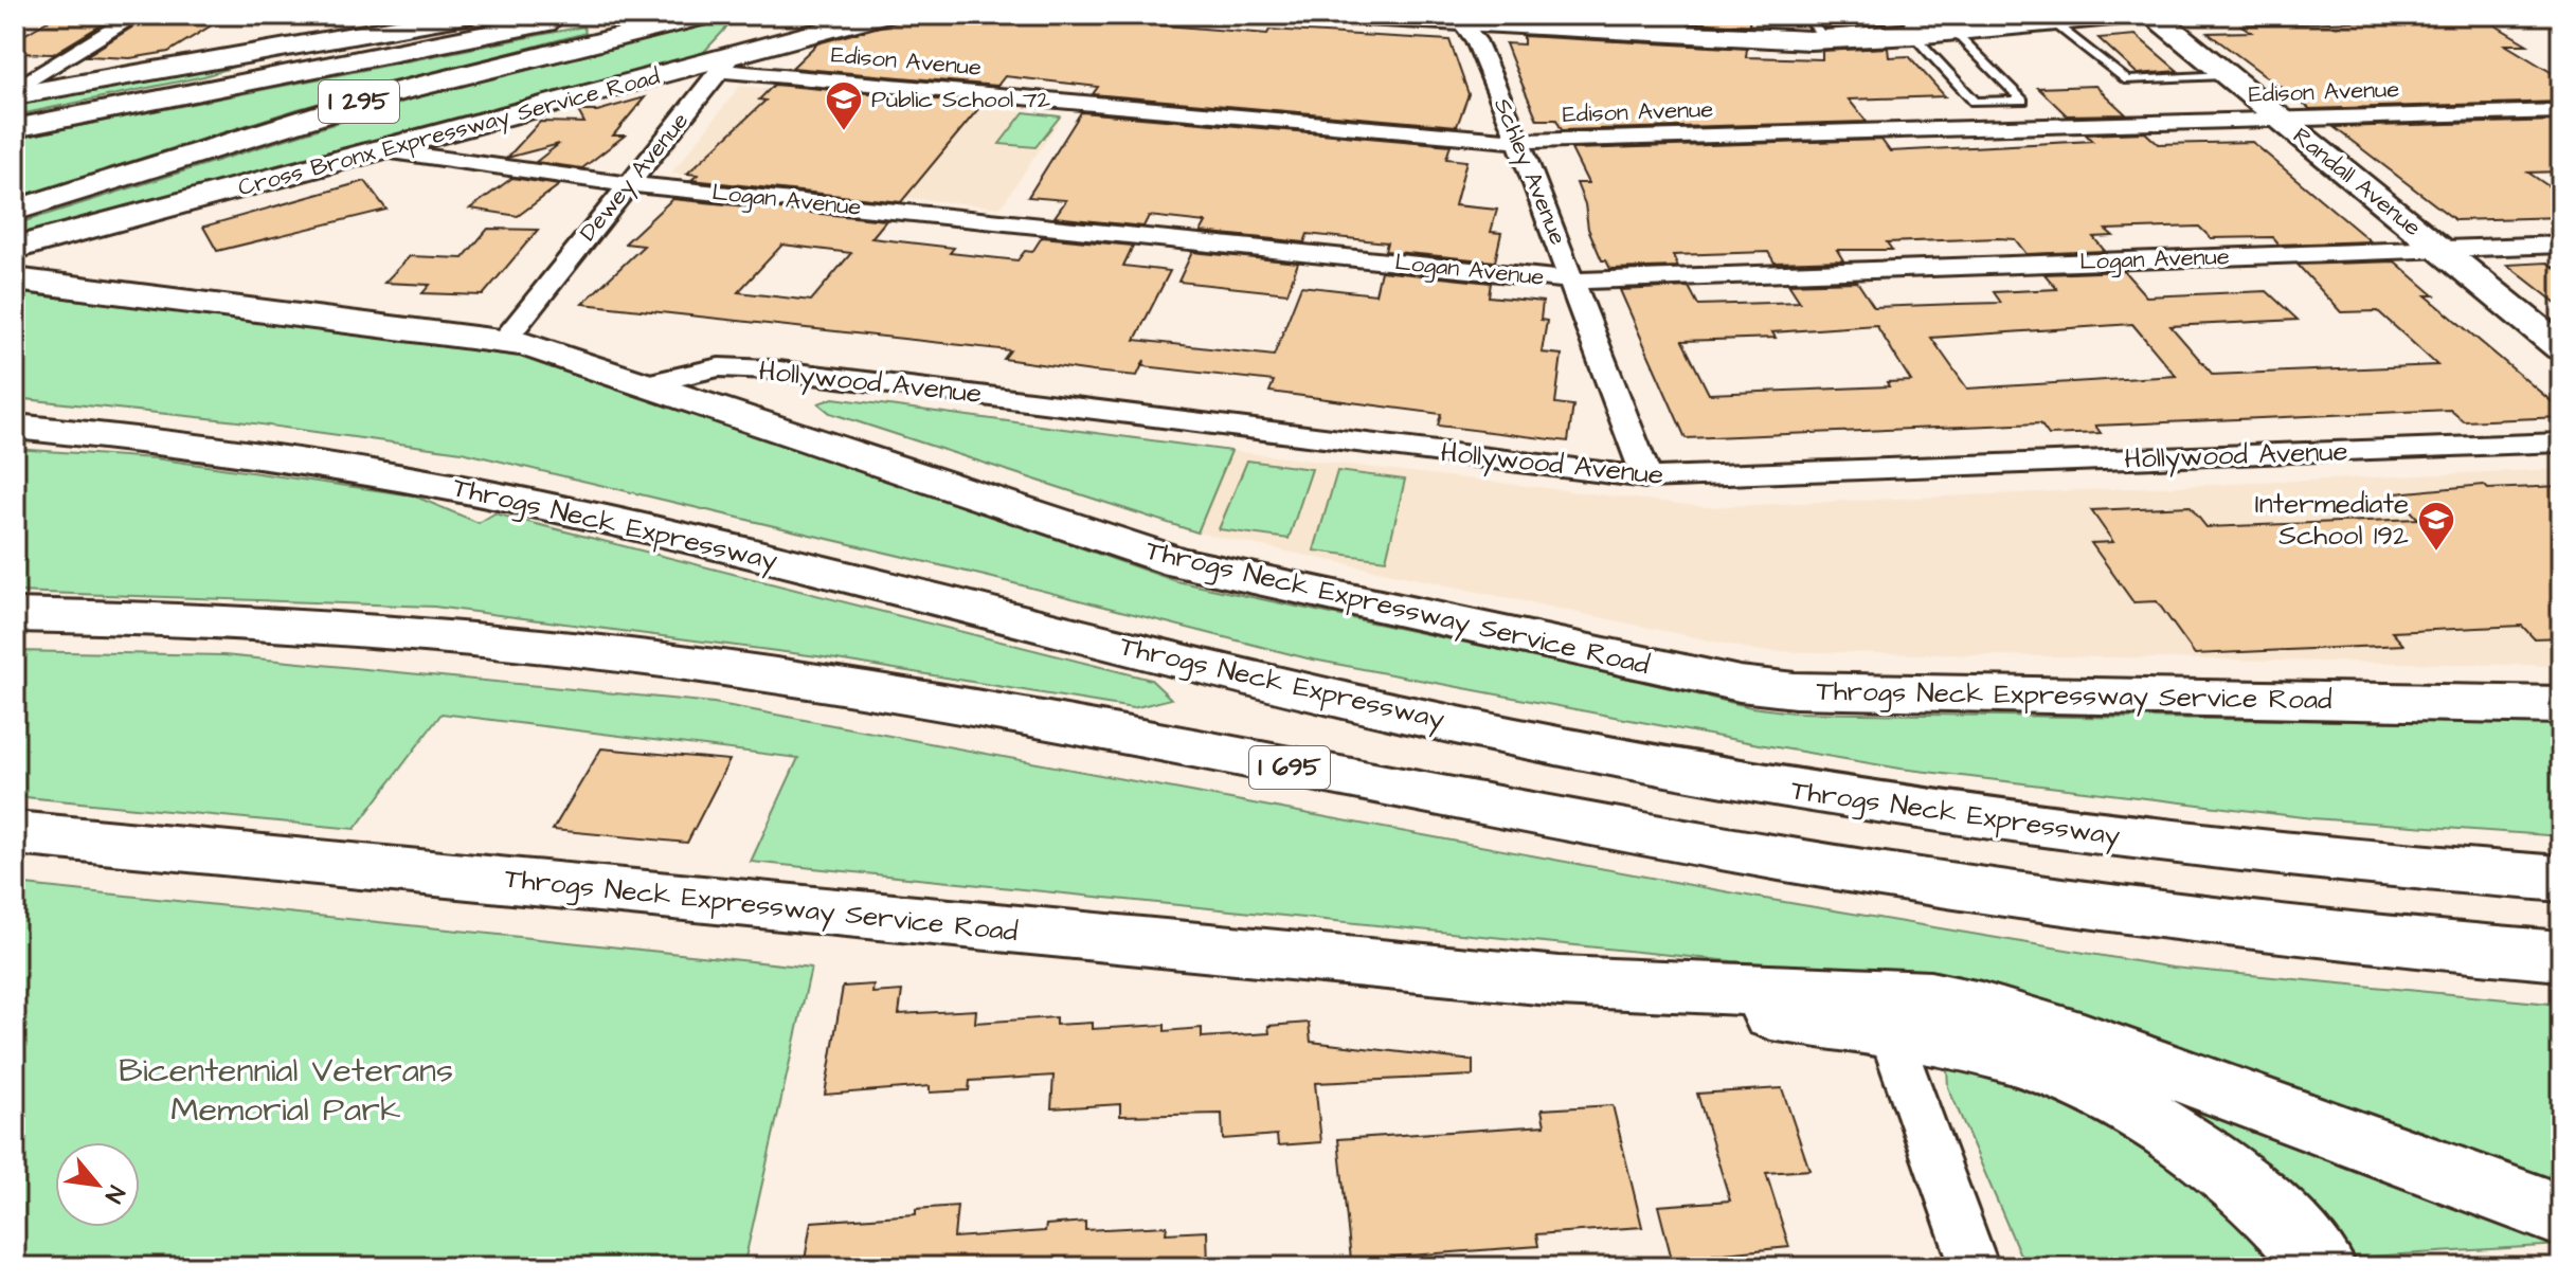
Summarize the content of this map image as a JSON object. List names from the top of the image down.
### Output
{
  "streets": {
    "main road": [
      "I 295",
      "Cross Bronx Expressway Service Road",
      "Dewey Avenue",
      "Randall Avenue",
      "Throgs Neck Expressway",
      "Throgs Neck Expressway Service Road",
      "I 695"
    ],
    "street": [
      "Edison Avenue",
      "Schley Avenue",
      "Logan Avenue",
      "Hollywood Avenue"
    ]
  },
  "crossings": [
    ["Edison Avenue", "Cross Bronx Expressway Service Road"],
    ["Edison Avenue", "Schley Avenue"],
    ["Edison Avenue", "Dewey Avenue"],
    ["Edison Avenue", "Randall Avenue"],
    ["Cross Bronx Expressway Service Road", "Dewey Avenue"],
    ["Cross Bronx Expressway Service Road", "Logan Avenue"],
    ["Schley Avenue", "Logan Avenue"],
    ["Schley Avenue", "Hollywood Avenue"],
    ["Dewey Avenue", "Logan Avenue"],
    ["Dewey Avenue", "Throgs Neck Expressway Service Road"],
    ["Randall Avenue", "Logan Avenue"],
    ["Hollywood Avenue", "Throgs Neck Expressway Service Road"]
  ],
  "parks": ["Bicentennial Veterans Memorial Park"],
  "places": {
    "school or university": ["Public School 72", "Intermediate School 192"]
  },
  "north": "bottom right"
}
